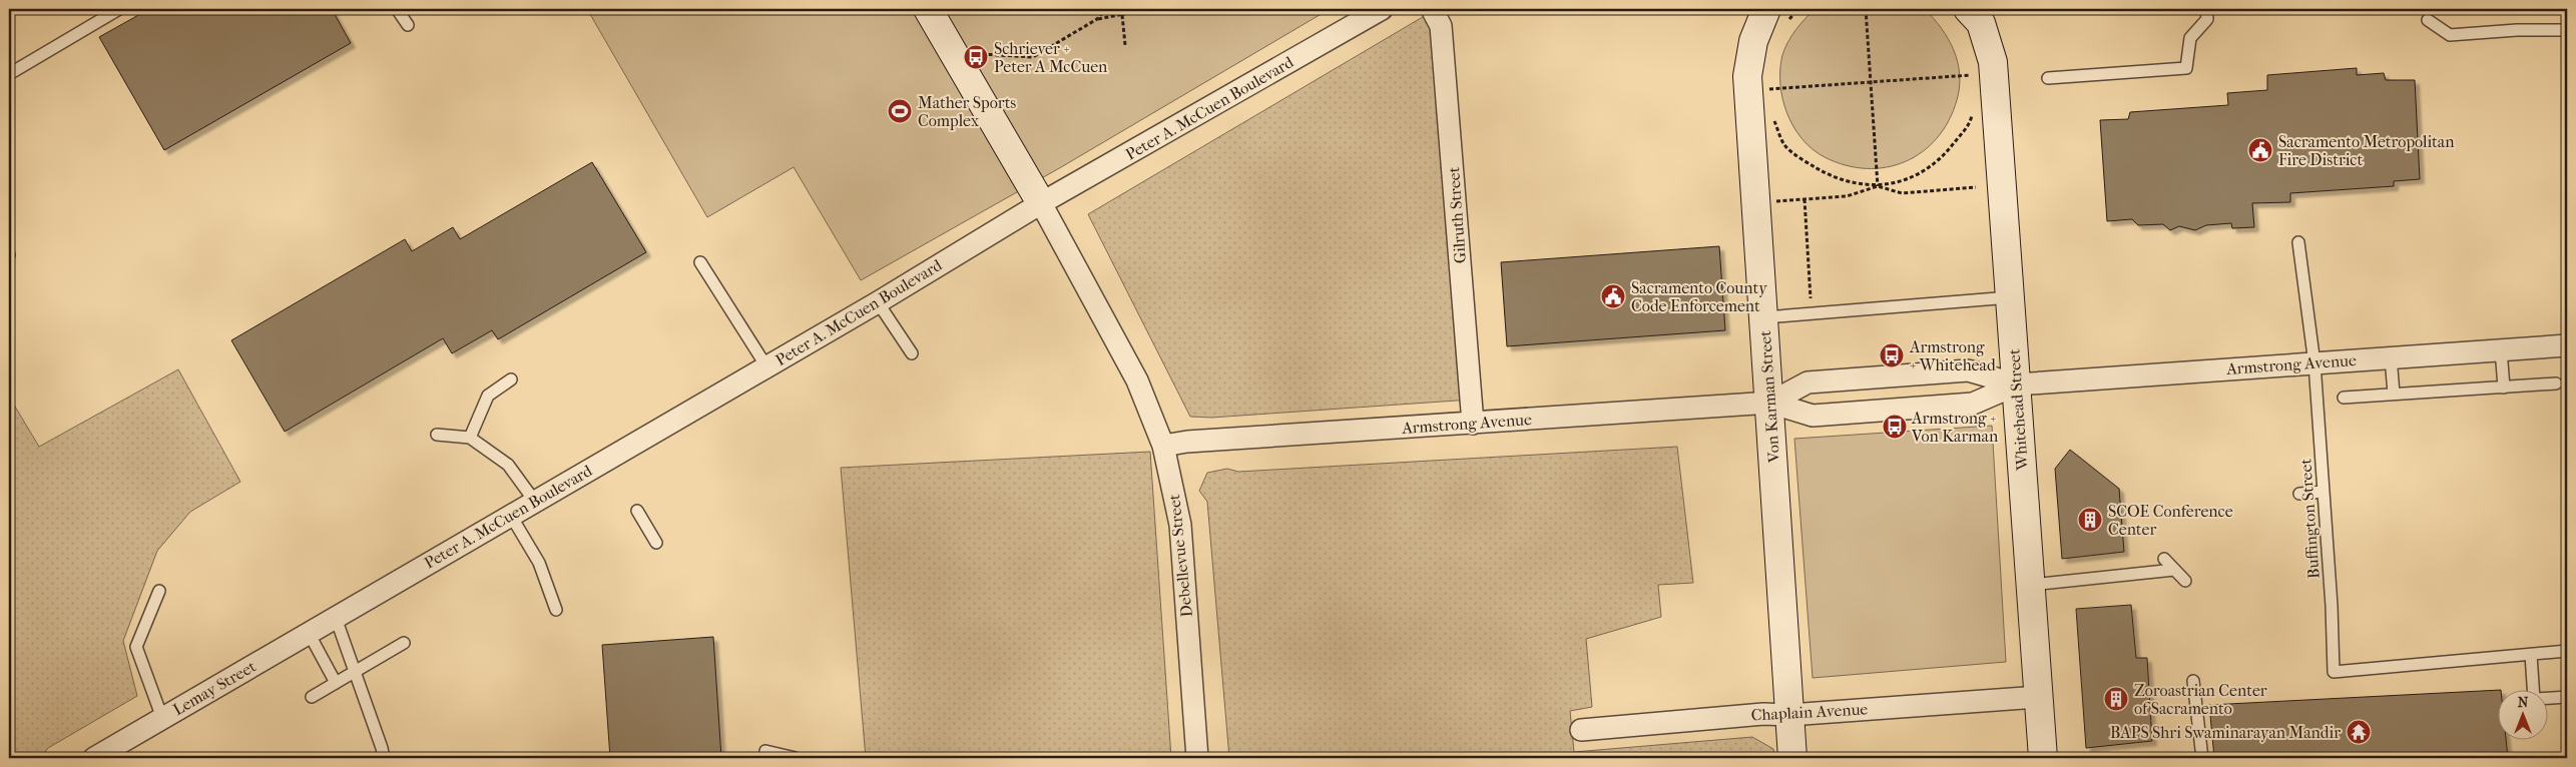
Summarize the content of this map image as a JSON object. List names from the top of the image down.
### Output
{
  "streets": {
    "street": [
      "Peter A. McCuen Boulevard",
      "Gilruth Street",
      "Armstrong Avenue",
      "Von Karman Street",
      "Whitehead Street",
      "Debellevue Street",
      "Lemay Street",
      "Chaplain Avenue"
    ],
    "lane": ["Buffington Street"]
  },
  "crossings": [
    ["Peter A. McCuen Boulevard", "Debellevue Street"],
    ["Peter A. McCuen Boulevard", "Lemay Street"],
    ["Gilruth Street", "Armstrong Avenue"],
    ["Armstrong Avenue", "Von Karman Street"],
    ["Armstrong Avenue", "Whitehead Street"],
    ["Armstrong Avenue", "Buffington Street"],
    ["Armstrong Avenue", "Debellevue Street"],
    ["Von Karman Street", "Chaplain Avenue"],
    ["Whitehead Street", "Chaplain Avenue"]
  ],
  "places": {
    "bus stop": ["Schriever + Peter A McCuen", "Armstrong + Whitehead", "Armstrong + Von Karman"],
    "sports": ["Mather Sports Complex"],
    "public building": ["Sacramento Metropolitan Fire District", "Sacramento County Code Enforcement"],
    "building": ["SCOE Conference Center", "Zoroastrian Center of Sacramento"],
    "temple": ["BAPS Shri Swaminarayan Mandir"]
  },
  "north": "top"
}
